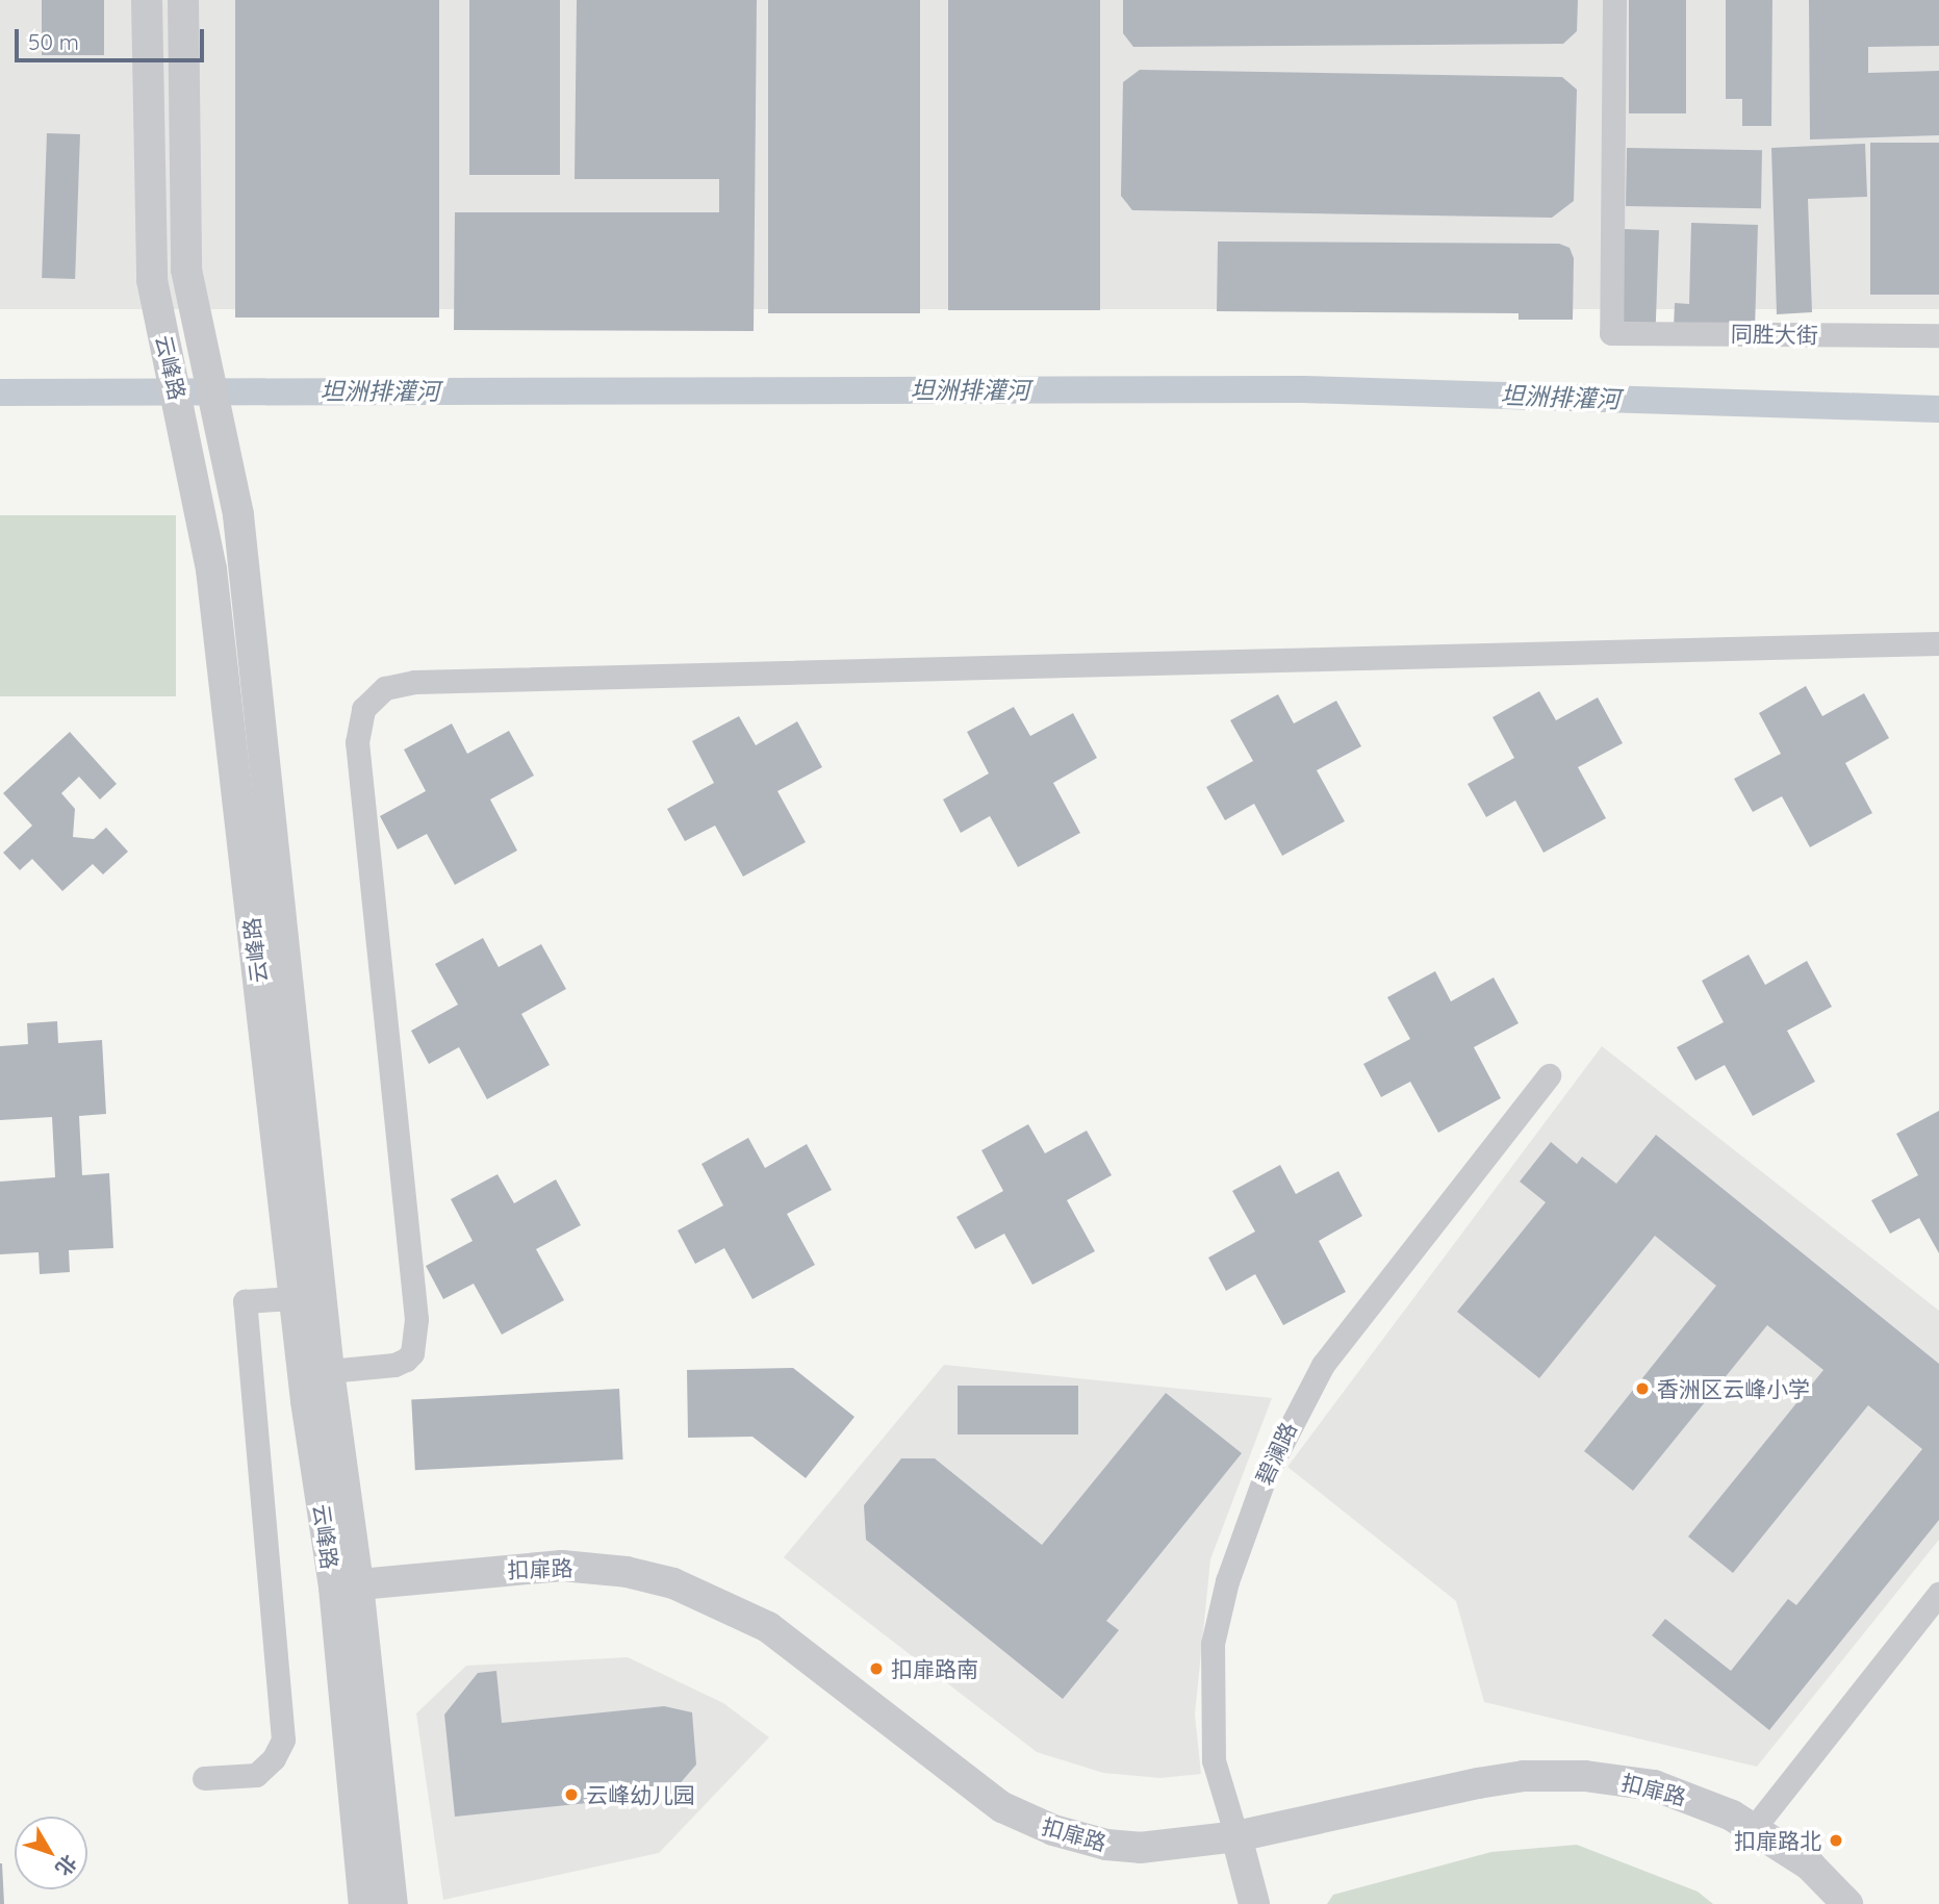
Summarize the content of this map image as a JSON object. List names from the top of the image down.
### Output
{
  "streets": {
    "street": [
      "同胜大街",
      "云峰路",
      "碧澜路",
      "扣扉路"
    ]
  },
  "crossings": [
    ["云峰路", "扣扉路"],
    ["碧澜路", "扣扉路"]
  ],
  "water": ["坦洲排灌河"],
  "places": [
    "香洲区云峰小学",
    "扣扉路南",
    "云峰幼儿园",
    "扣扉路北"
  ],
  "scale_bar": "50 m",
  "north": "bottom right"
}
